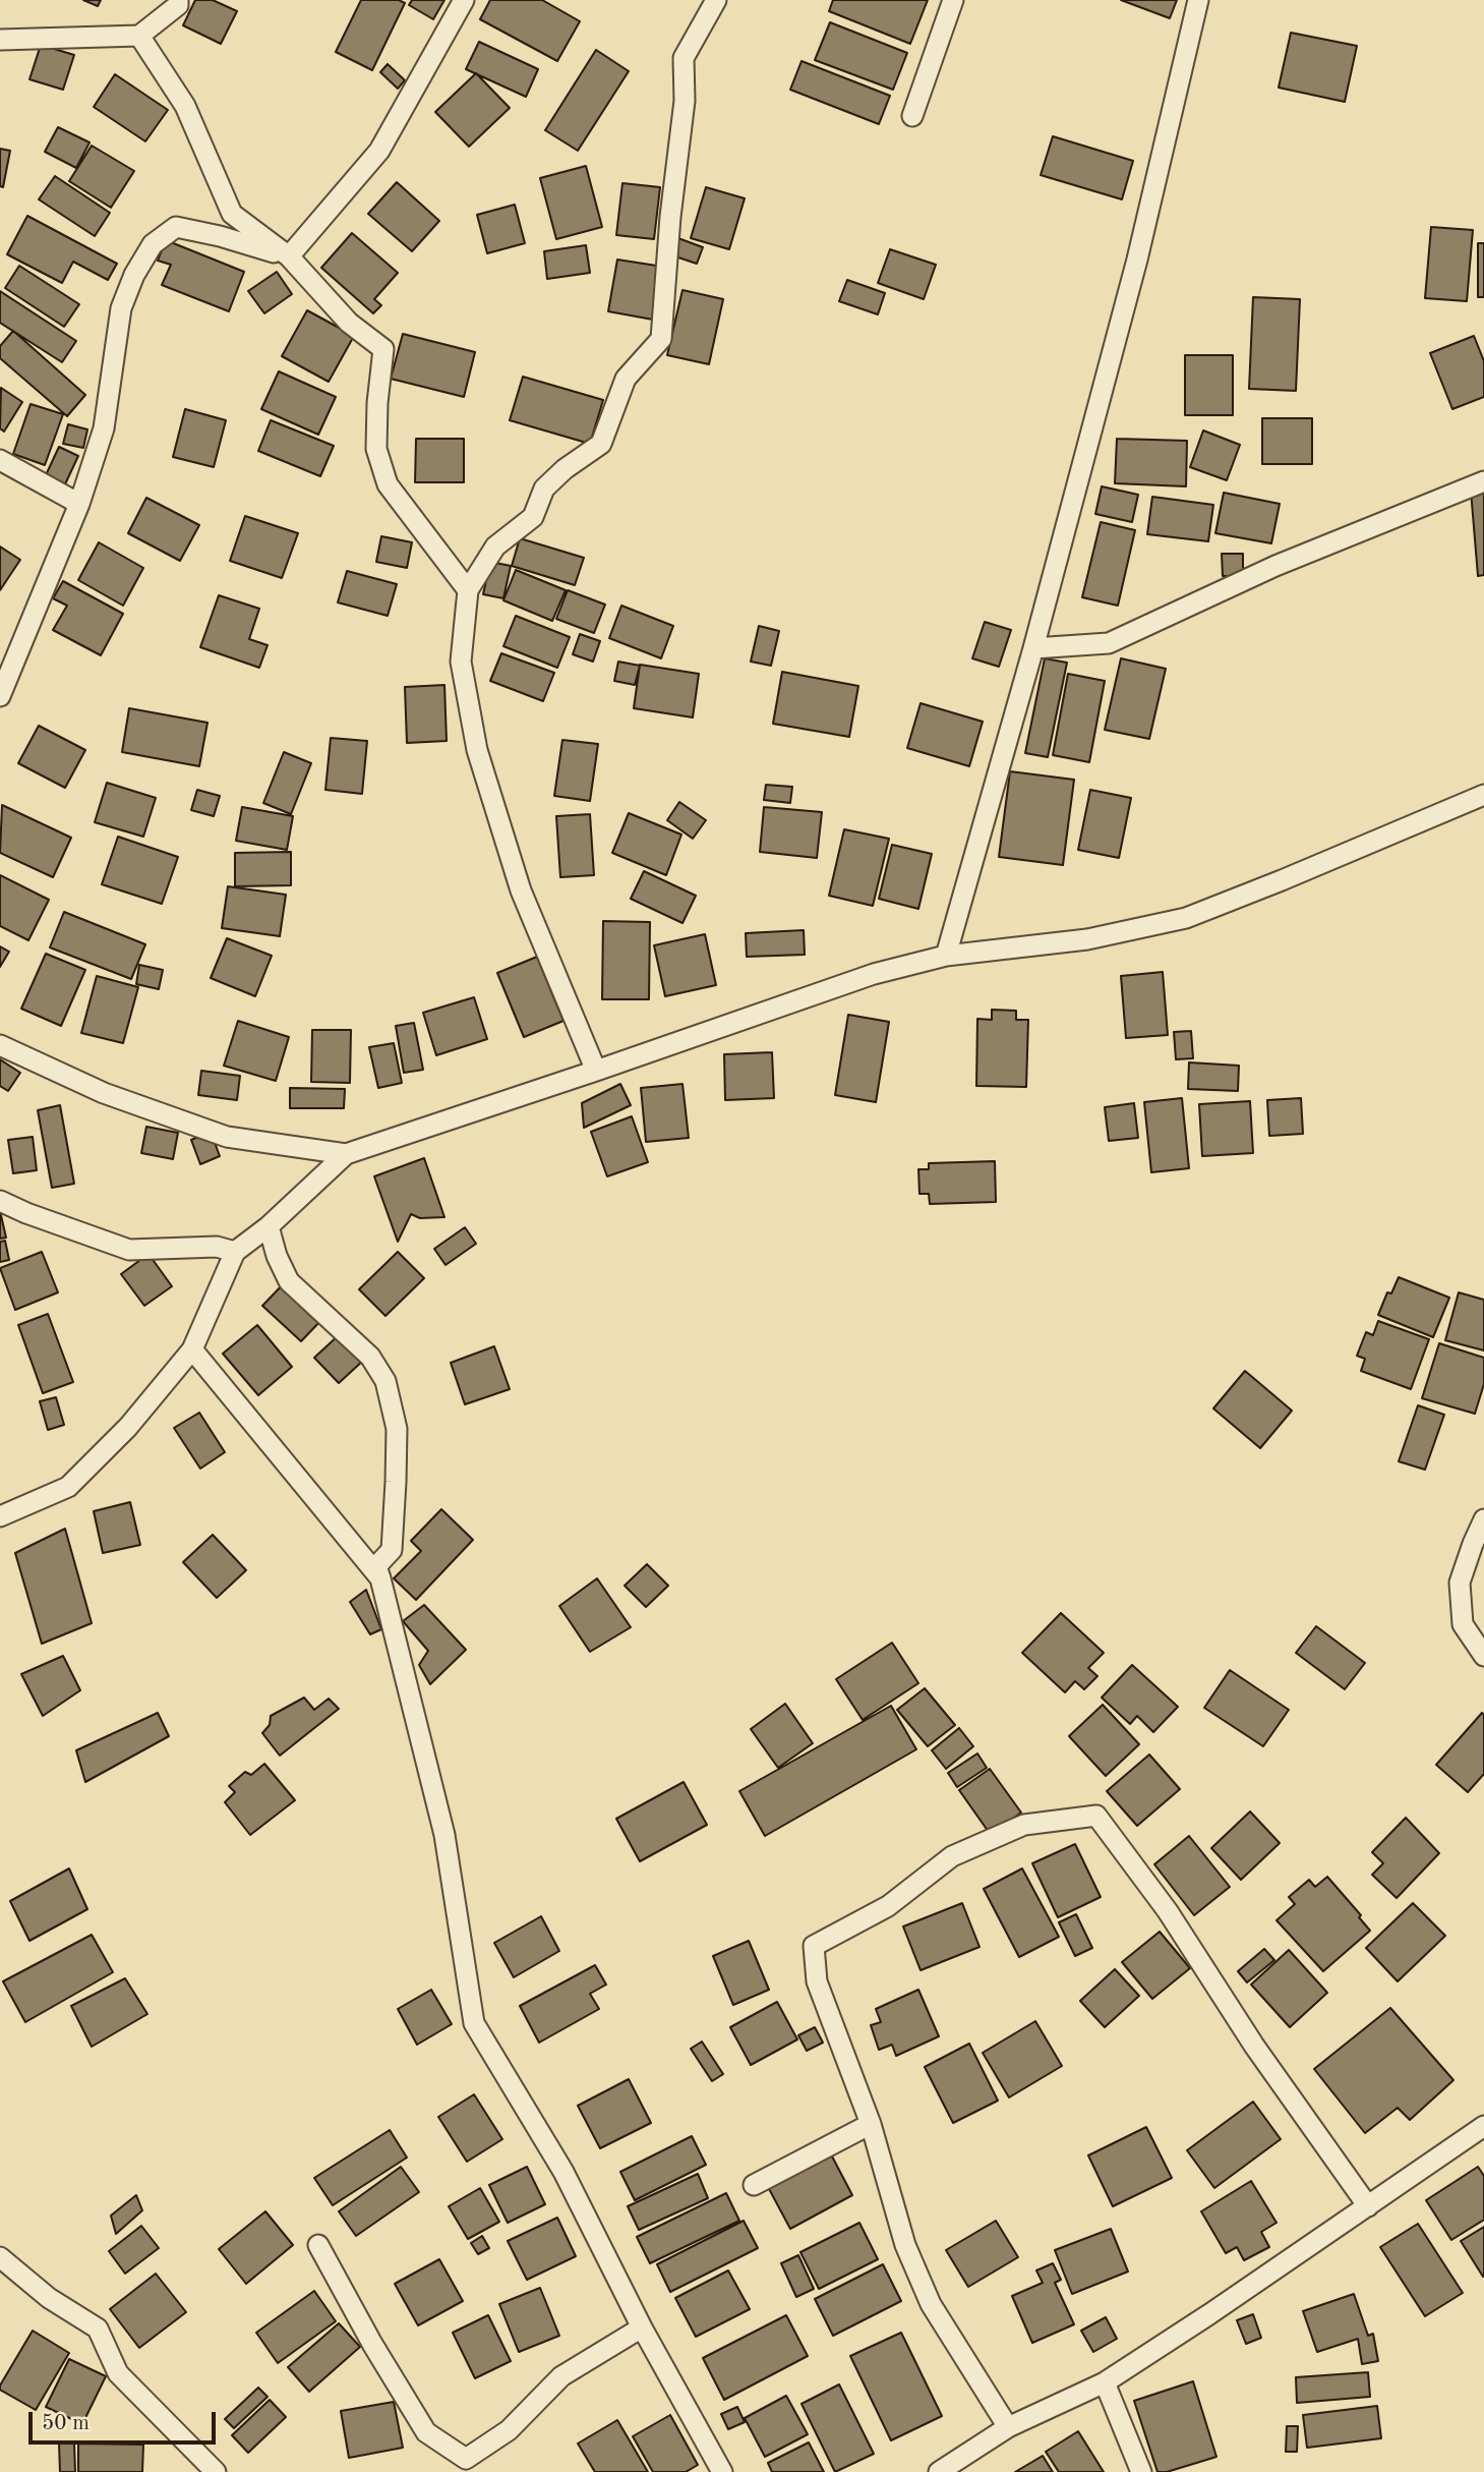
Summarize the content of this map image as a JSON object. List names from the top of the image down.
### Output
{
  "scale_bar": "50 m"
}
